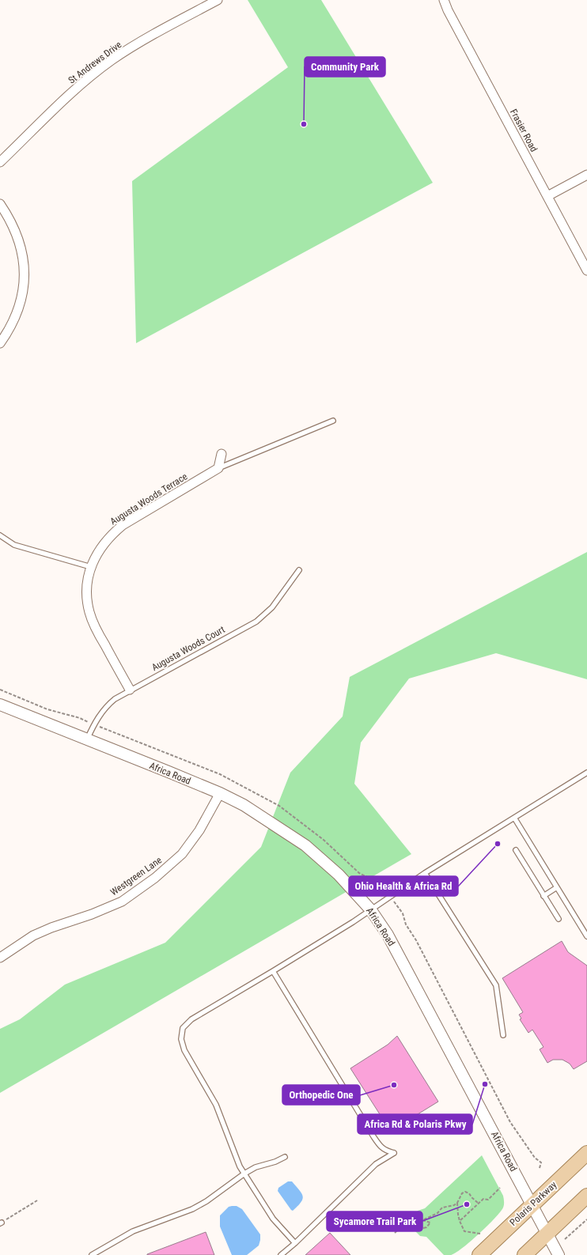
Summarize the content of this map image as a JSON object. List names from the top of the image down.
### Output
{
  "streets": {
    "main road": ["Polaris Parkway"],
    "street": [
      "St Andrews Drive",
      "Frasier Road",
      "Augusta Woods Terrace",
      "Africa Road",
      "Westgreen Lane"
    ],
    "lane": ["Augusta Woods Court"]
  },
  "crossings": [
    ["Augusta Woods Terrace", "Augusta Woods Court"],
    ["Augusta Woods Court", "Africa Road"],
    ["Africa Road", "Westgreen Lane"],
    ["Africa Road", "Polaris Parkway"]
  ],
  "places": [
    "Community Park",
    "Ohio Health & Africa Rd",
    "Africa Rd & Polaris Pkwy",
    "Orthopedic One",
    "Sycamore Trail Park"
  ]
}
